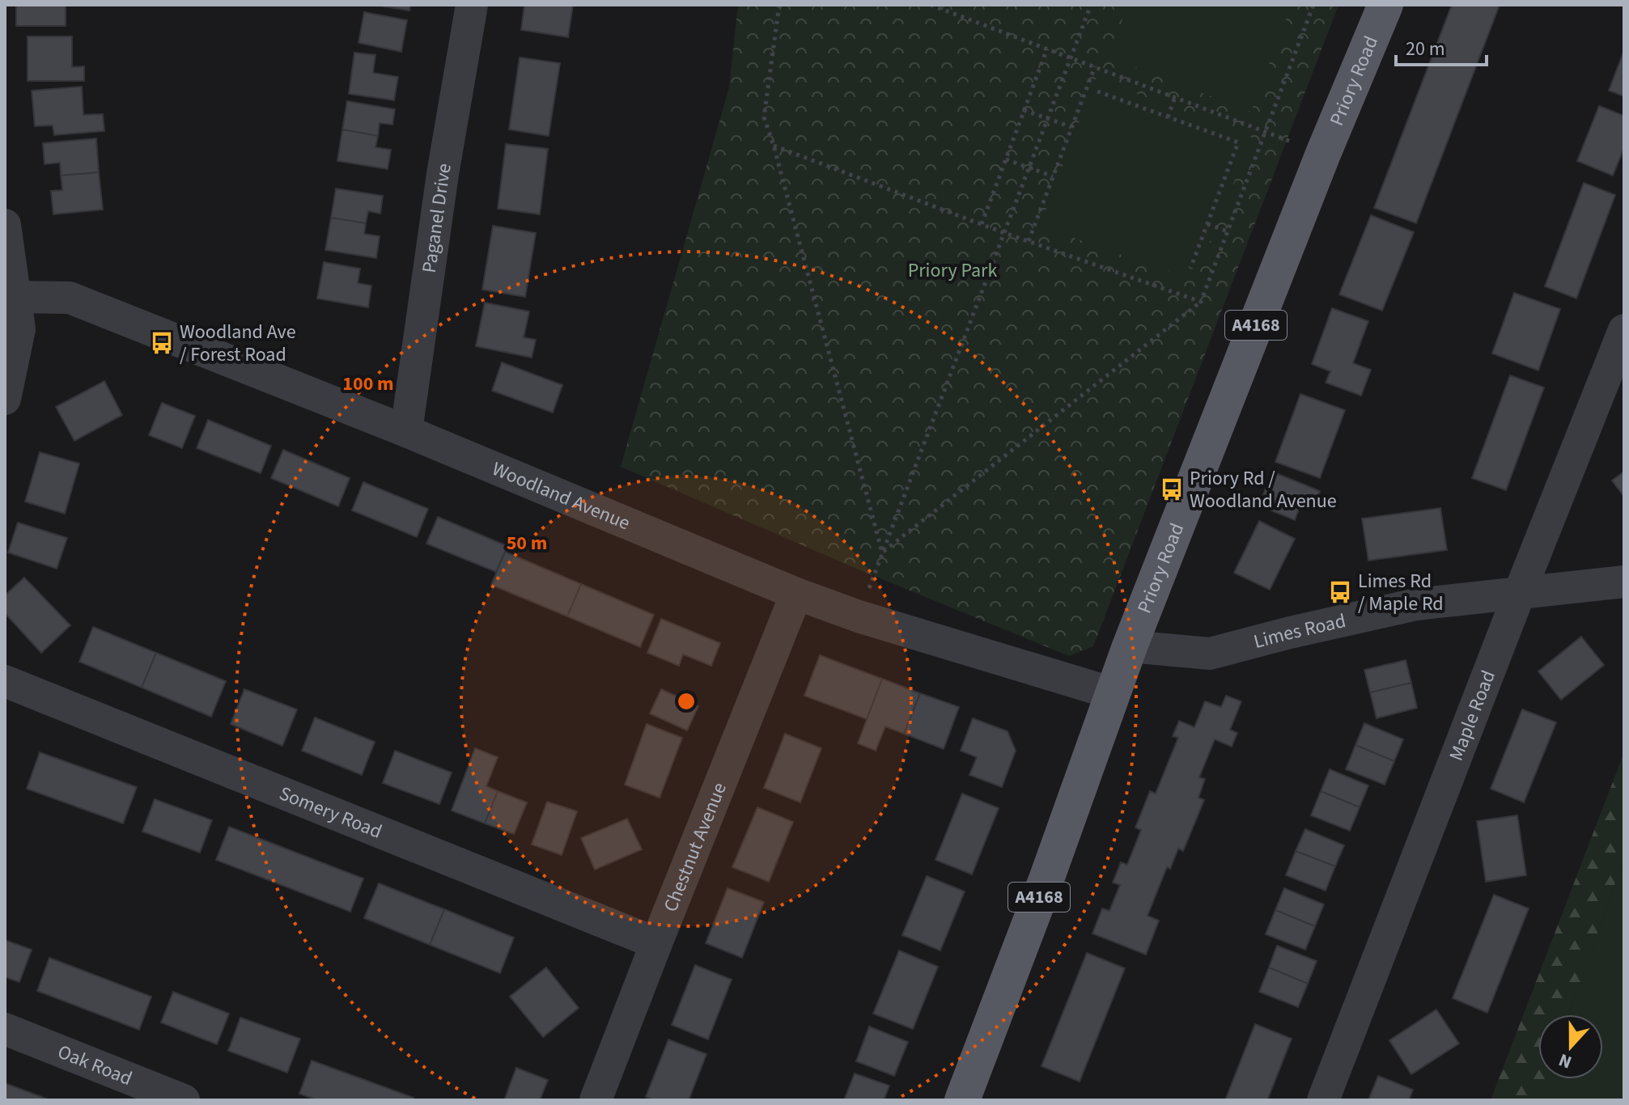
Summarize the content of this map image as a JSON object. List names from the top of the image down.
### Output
{
  "streets": {
    "main road": ["Priory Road", "A4168"],
    "street": [
      "Paganel Drive",
      "Woodland Avenue",
      "Limes Road",
      "Maple Road",
      "Somery Road",
      "Chestnut Avenue",
      "Oak Road"
    ]
  },
  "crossings": [
    ["Priory Road", "Woodland Avenue"],
    ["Priory Road", "Limes Road"],
    ["Paganel Drive", "Woodland Avenue"],
    ["Woodland Avenue", "Chestnut Avenue"],
    ["Limes Road", "Maple Road"],
    ["Somery Road", "Chestnut Avenue"]
  ],
  "parks": ["Priory Park"],
  "places": {
    "bus stop": ["Woodland Ave / Forest Road", "Priory Rd / Woodland Avenue", "Limes Rd / Maple Rd"]
  },
  "scale_bar": "20 m",
  "north": "bottom",
  "rings": ["100 m", "50 m"]
}
